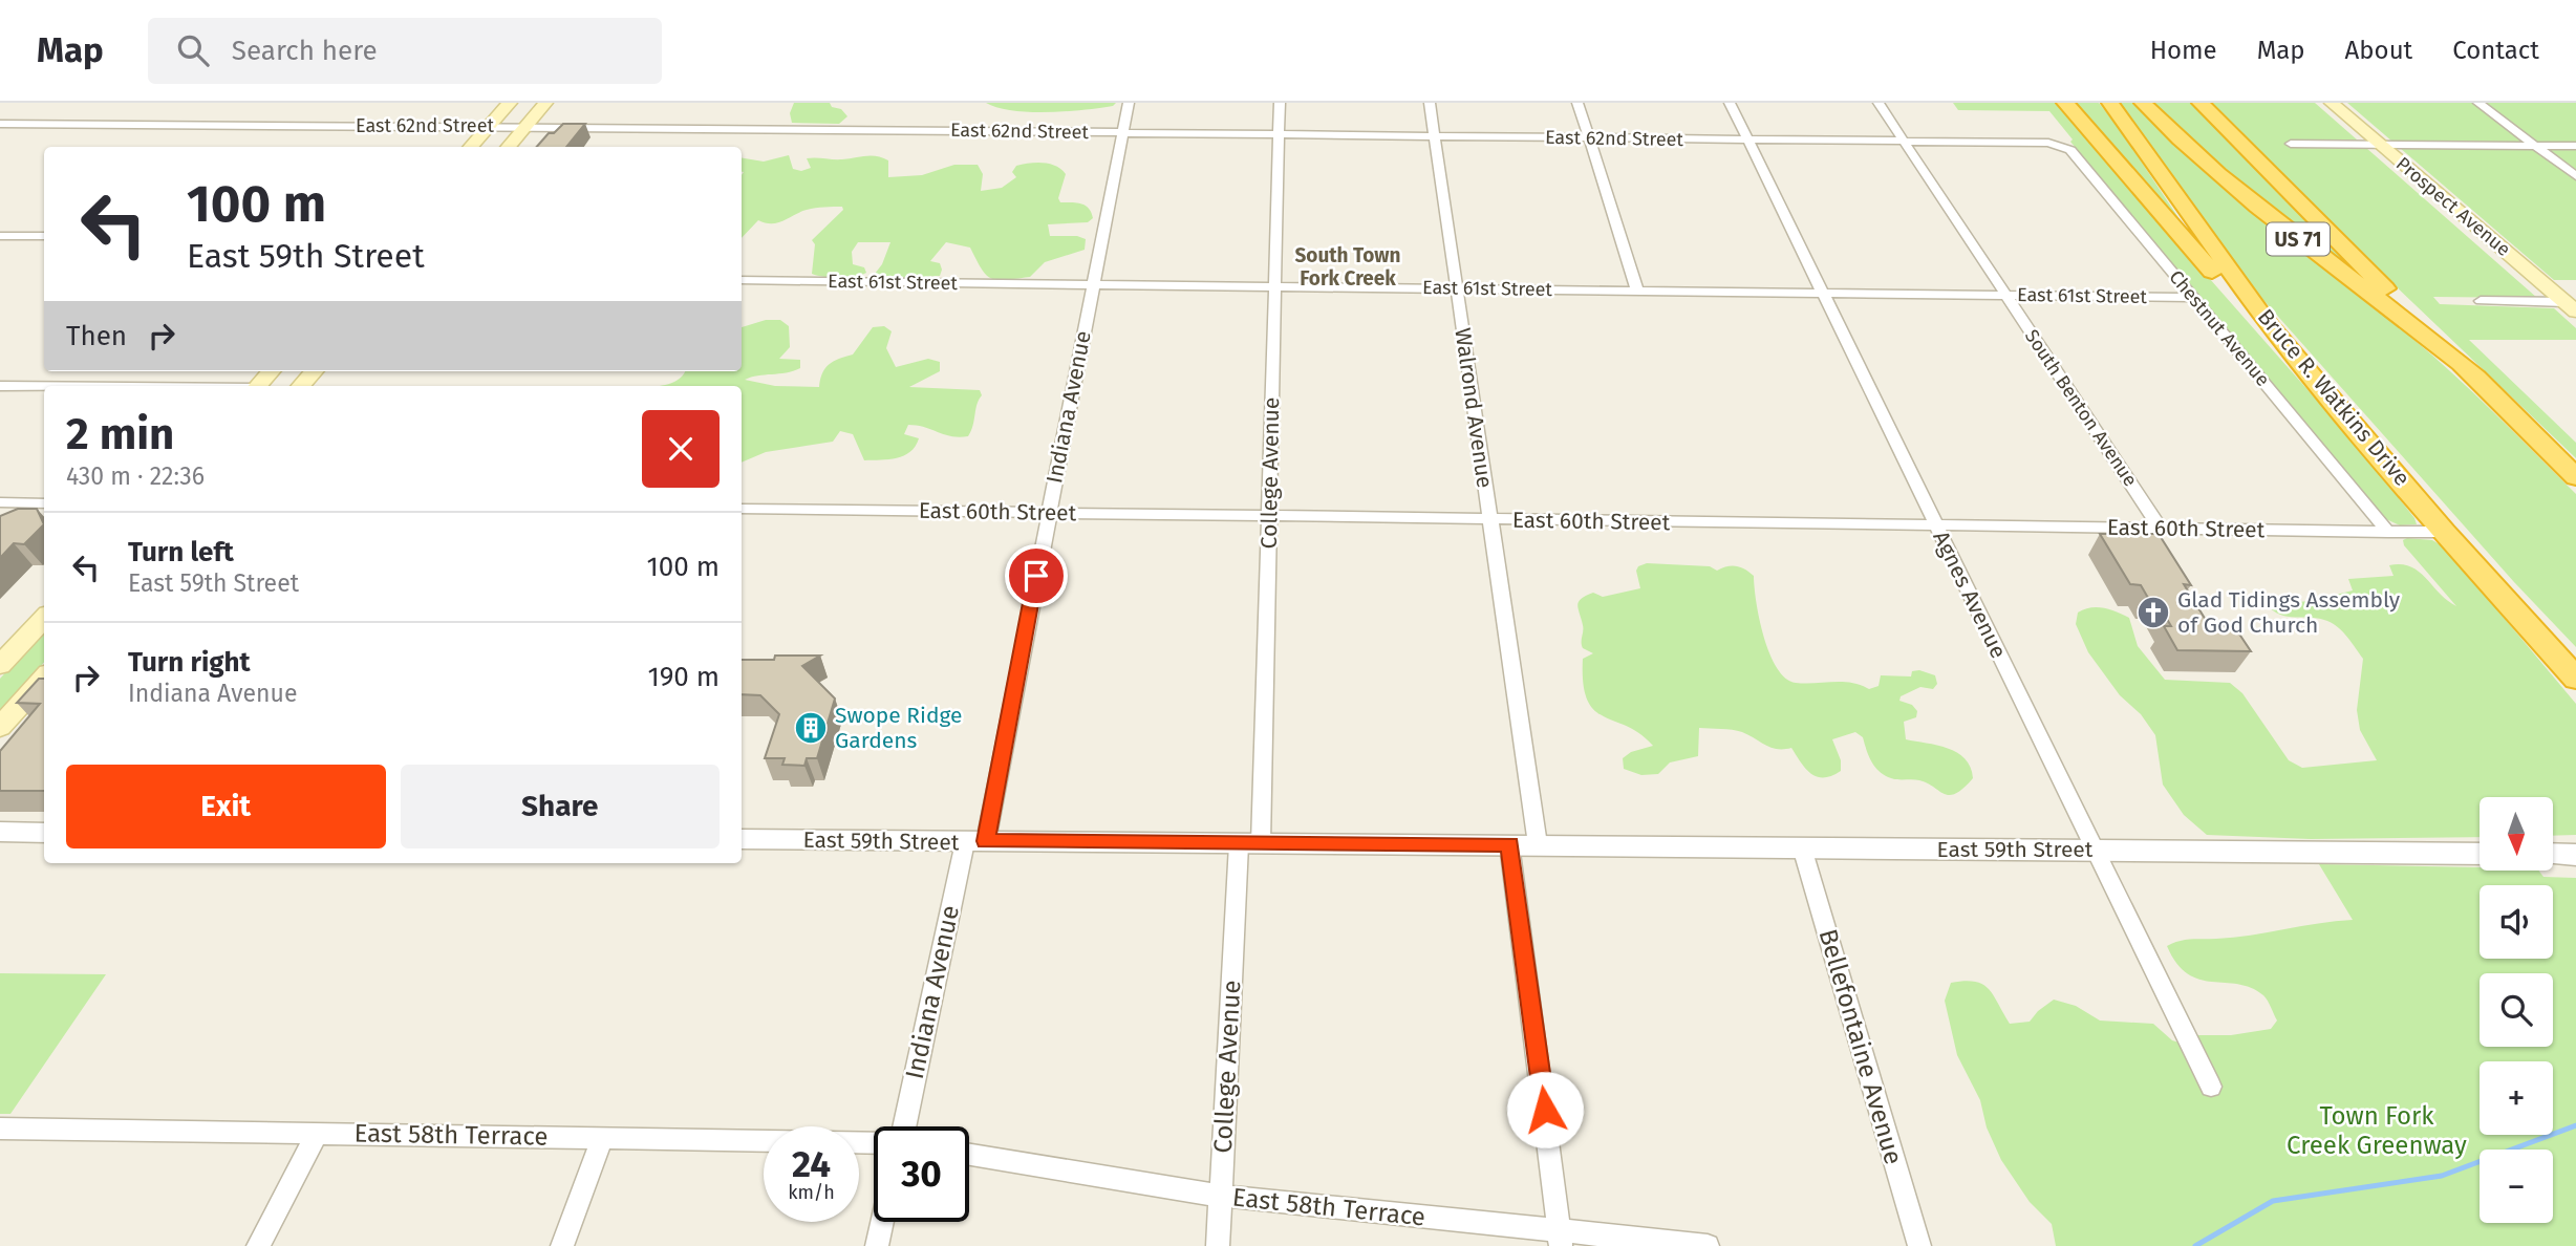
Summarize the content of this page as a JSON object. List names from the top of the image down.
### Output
{
  "streets": {
    "highway": ["US 71", "Bruce R. Watkins Drive"],
    "main road": ["Prospect Avenue"],
    "street": [
      "East 62nd Street",
      "East 61st Street",
      "Chestnut Avenue",
      "Indiana Avenue",
      "Walrond Avenue",
      "South Benton Avenue",
      "College Avenue",
      "East 60th Street",
      "Agnes Avenue",
      "East 59th Street",
      "Bellefontaine Avenue",
      "East 58th Terrace"
    ]
  },
  "crossings": [
    ["East 62nd Street", "Chestnut Avenue"],
    ["East 62nd Street", "Indiana Avenue"],
    ["East 62nd Street", "Walrond Avenue"],
    ["East 62nd Street", "South Benton Avenue"],
    ["East 62nd Street", "College Avenue"],
    ["East 62nd Street", "Agnes Avenue"],
    ["East 61st Street", "Chestnut Avenue"],
    ["East 61st Street", "Indiana Avenue"],
    ["East 61st Street", "Walrond Avenue"],
    ["East 61st Street", "South Benton Avenue"],
    ["East 61st Street", "College Avenue"],
    ["East 61st Street", "Agnes Avenue"],
    ["Chestnut Avenue", "East 60th Street"],
    ["Bruce R. Watkins Drive", "East 60th Street"],
    ["Indiana Avenue", "East 60th Street"],
    ["Indiana Avenue", "East 59th Street"],
    ["Walrond Avenue", "East 60th Street"],
    ["Walrond Avenue", "East 59th Street"],
    ["South Benton Avenue", "East 60th Street"],
    ["College Avenue", "East 60th Street"],
    ["College Avenue", "East 59th Street"],
    ["College Avenue", "East 58th Terrace"],
    ["East 60th Street", "Agnes Avenue"],
    ["Agnes Avenue", "East 59th Street"],
    ["East 59th Street", "Bellefontaine Avenue"]
  ],
  "districts": ["South Town Fork Creek"],
  "parks": ["Town Fork Creek Greenway"],
  "places": {
    "church": ["Glad Tidings Assembly of God Church"],
    "building": ["Swope Ridge Gardens"]
  },
  "north": "bottom",
  "page": {
    "header": "Map",
    "search": "Search here",
    "nav": [
      "Home",
      "Map",
      "About",
      "Contact"
    ],
    "turn": ["100 m", "East 59th Street"],
    "then": "Then",
    "heading": ["2 min", "430 m · 22:36"],
    "list": [
      {
        "name": "Turn left",
        "note": "East 59th Street",
        "value": "100 m"
      },
      {
        "name": "Turn right",
        "note": "Indiana Avenue",
        "value": "190 m"
      }
    ],
    "buttons": ["Exit", "Share"],
    "map_buttons": ["+", "−"],
    "speed": "24 km/h",
    "limit": "30"
  }
}
